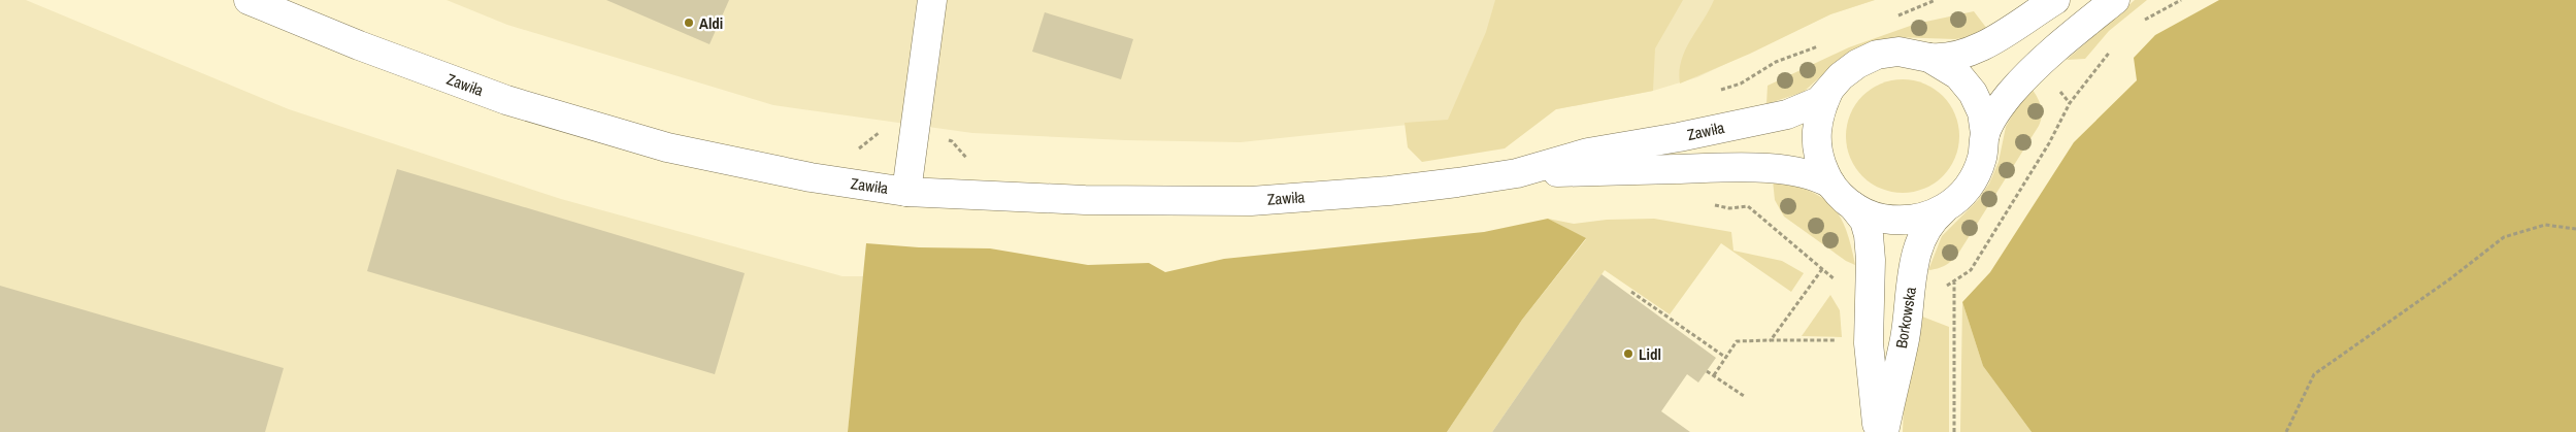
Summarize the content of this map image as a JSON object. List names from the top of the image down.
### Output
{
  "streets": {
    "street": ["Zawiła", "Borkowska"]
  },
  "crossings": [
    ["Zawiła", "Borkowska"]
  ],
  "places": ["Aldi", "Lidl"]
}
